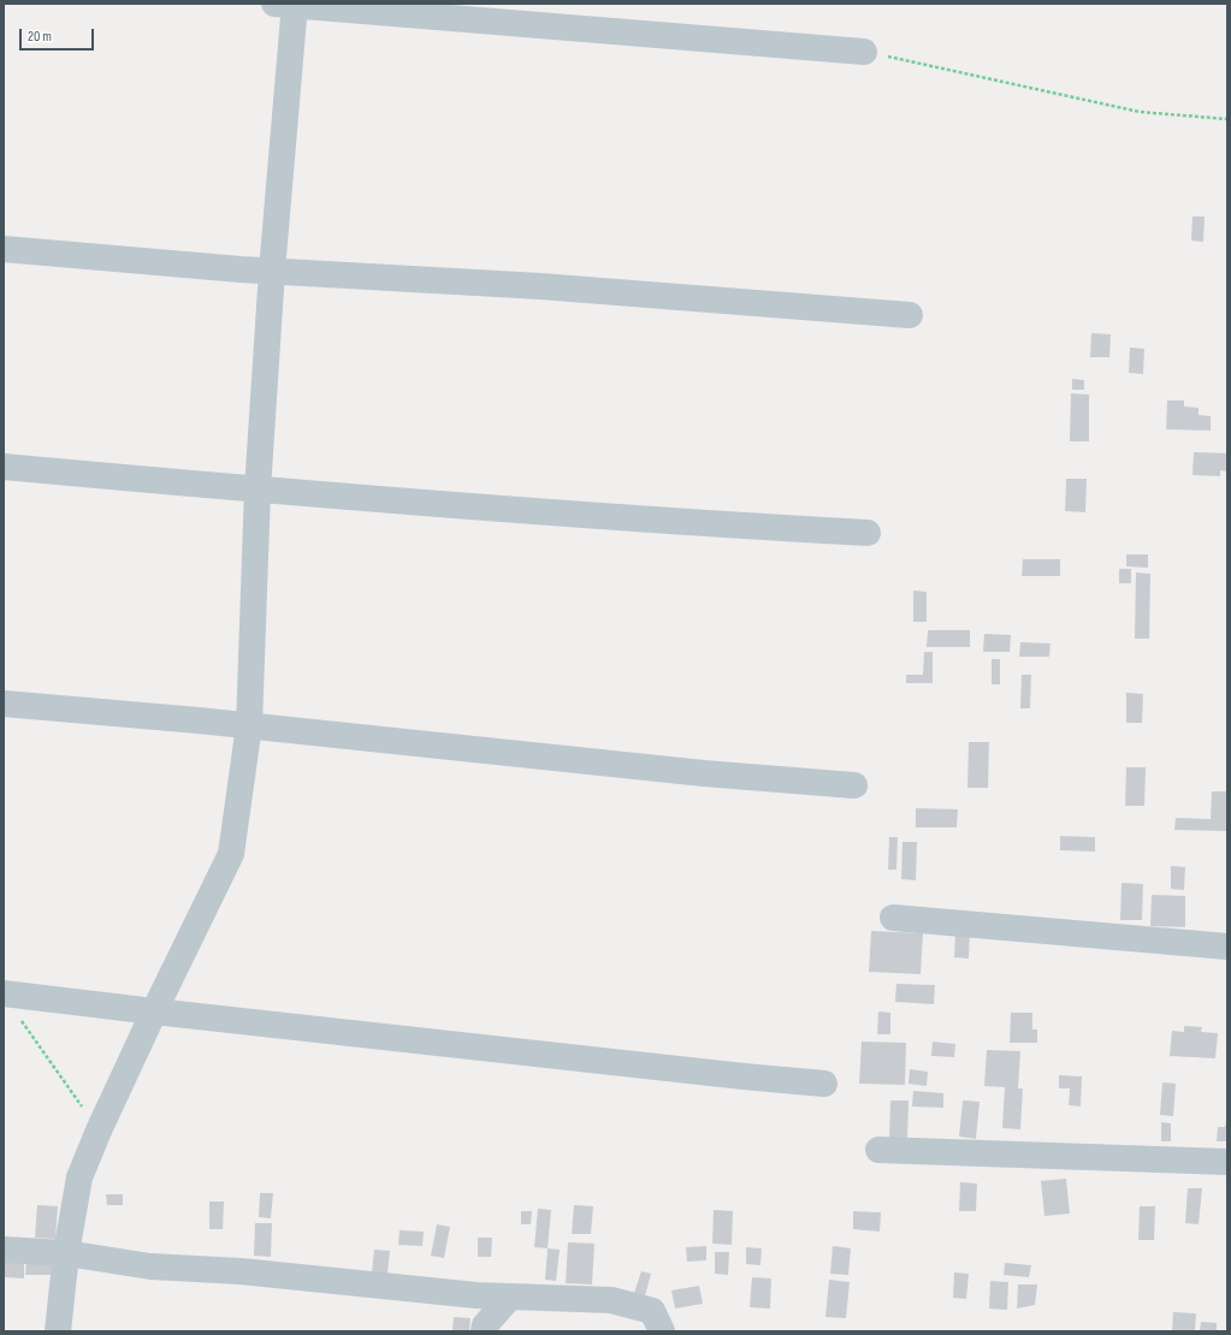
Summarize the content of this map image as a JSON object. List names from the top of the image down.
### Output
{
  "scale_bar": "20 m"
}
